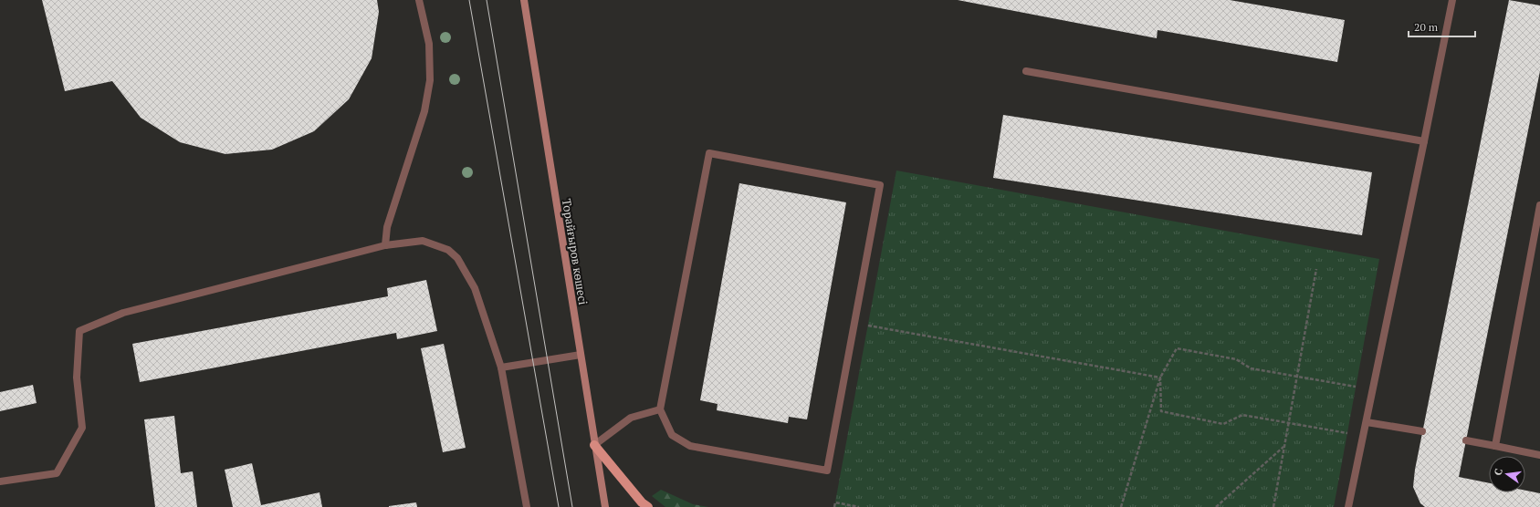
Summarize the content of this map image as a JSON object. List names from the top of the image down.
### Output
{
  "streets": {
    "main road": ["Торайғыров көшесі"]
  },
  "scale_bar": "20 m",
  "north": "left"
}
